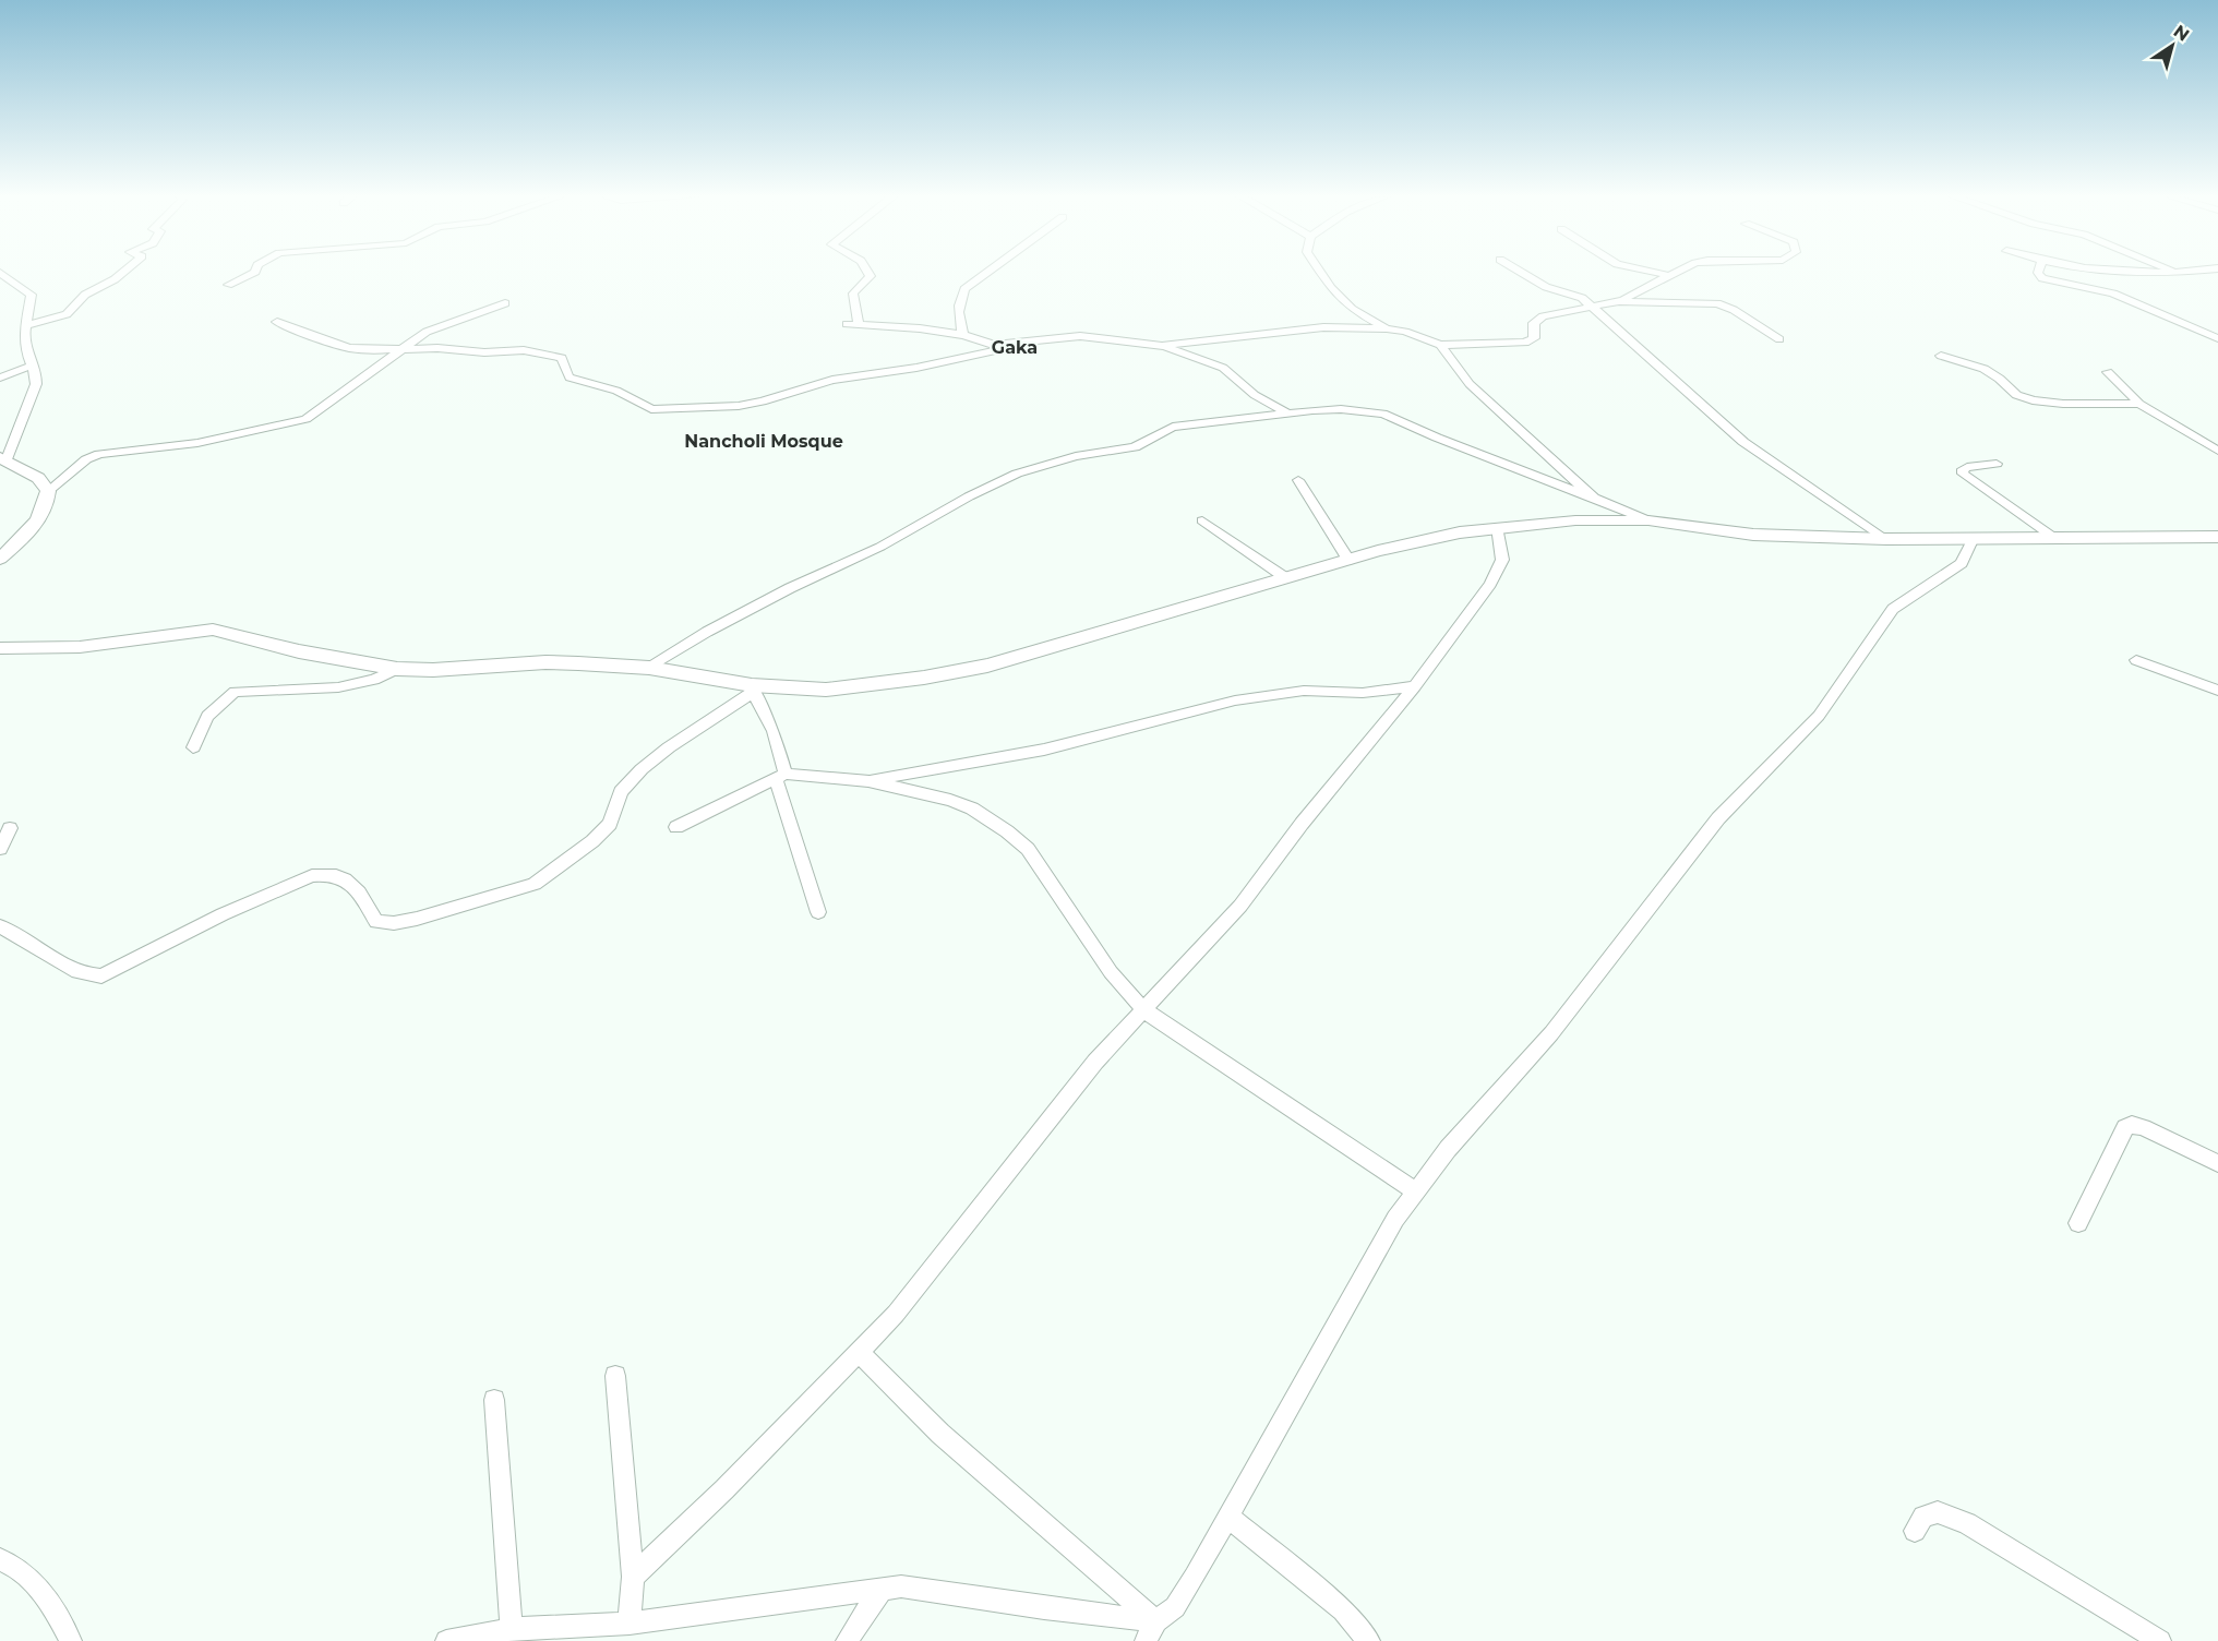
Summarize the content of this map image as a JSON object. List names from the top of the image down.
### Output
{
  "districts": ["Gaka", "Nancholi Mosque"],
  "north": "top right"
}
